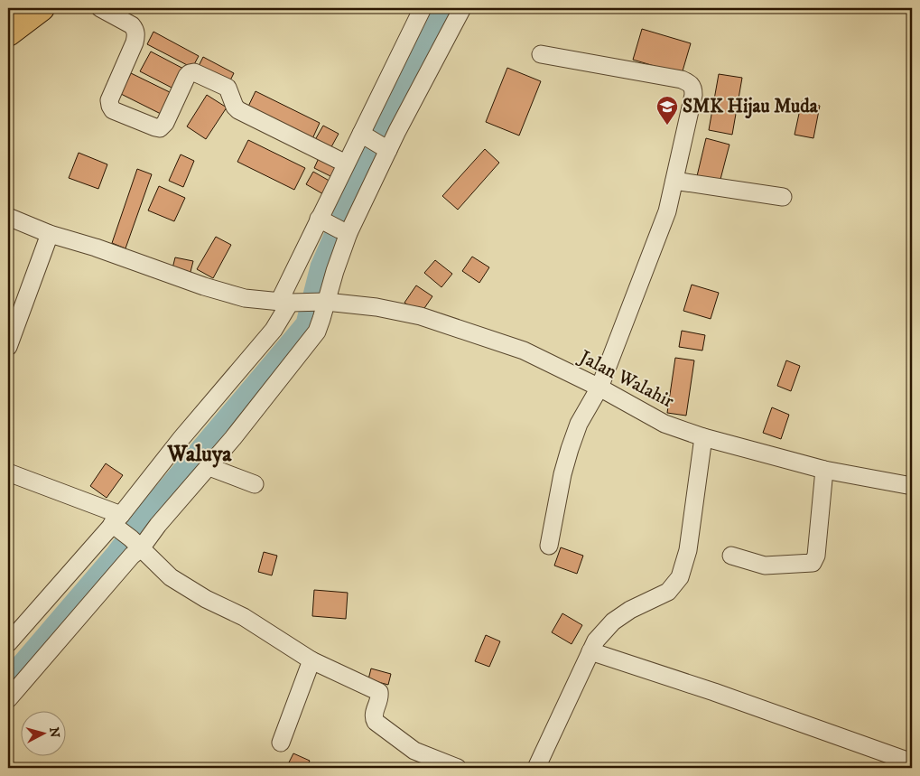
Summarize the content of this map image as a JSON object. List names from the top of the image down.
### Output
{
  "streets": {
    "street": ["Jalan Walahir"]
  },
  "districts": ["Waluya"],
  "places": {
    "school or university": ["SMK Hijau Muda"]
  },
  "north": "right"
}
